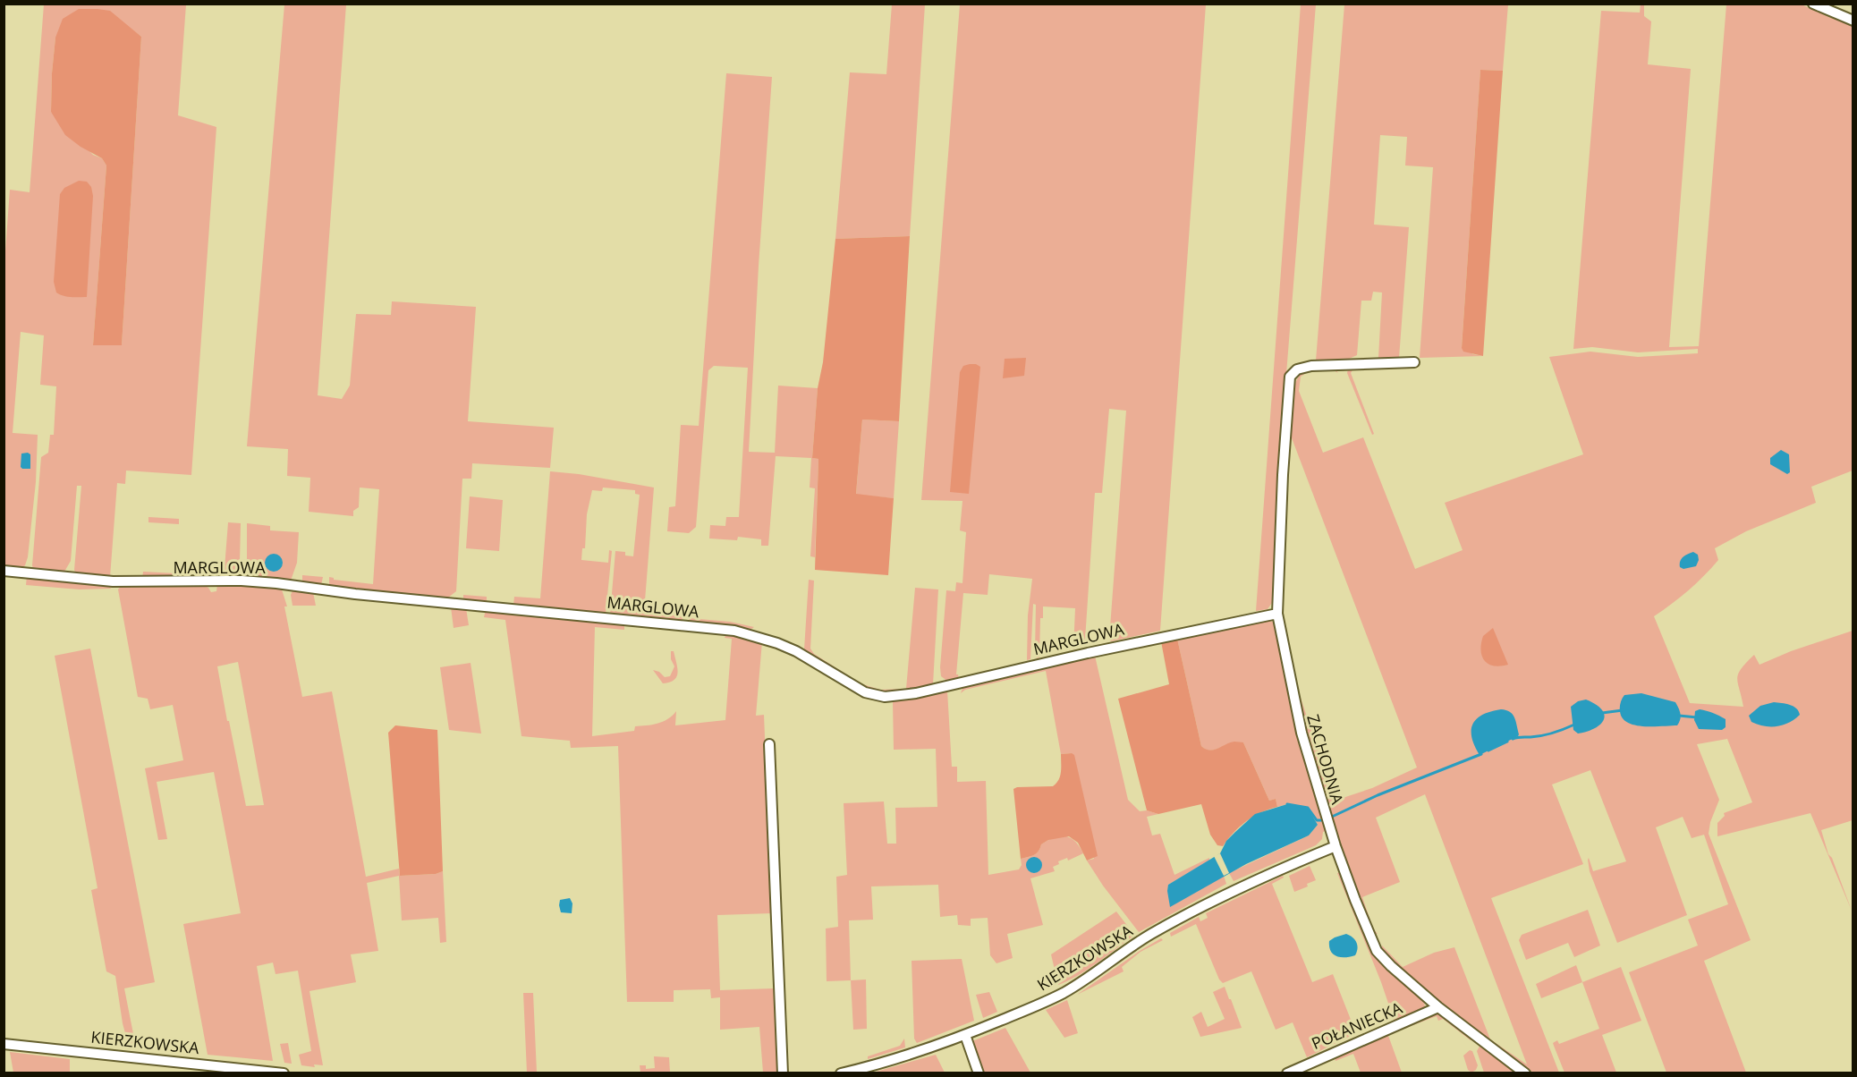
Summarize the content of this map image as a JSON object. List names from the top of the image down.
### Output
{
  "streets": {
    "street": [
      "MARGLOWA",
      "ZACHODNIA",
      "KIERZKOWSKA",
      "POŁANIECKA"
    ]
  },
  "crossings": [
    ["MARGLOWA", "ZACHODNIA"],
    ["ZACHODNIA", "KIERZKOWSKA"],
    ["ZACHODNIA", "POŁANIECKA"]
  ]
}
